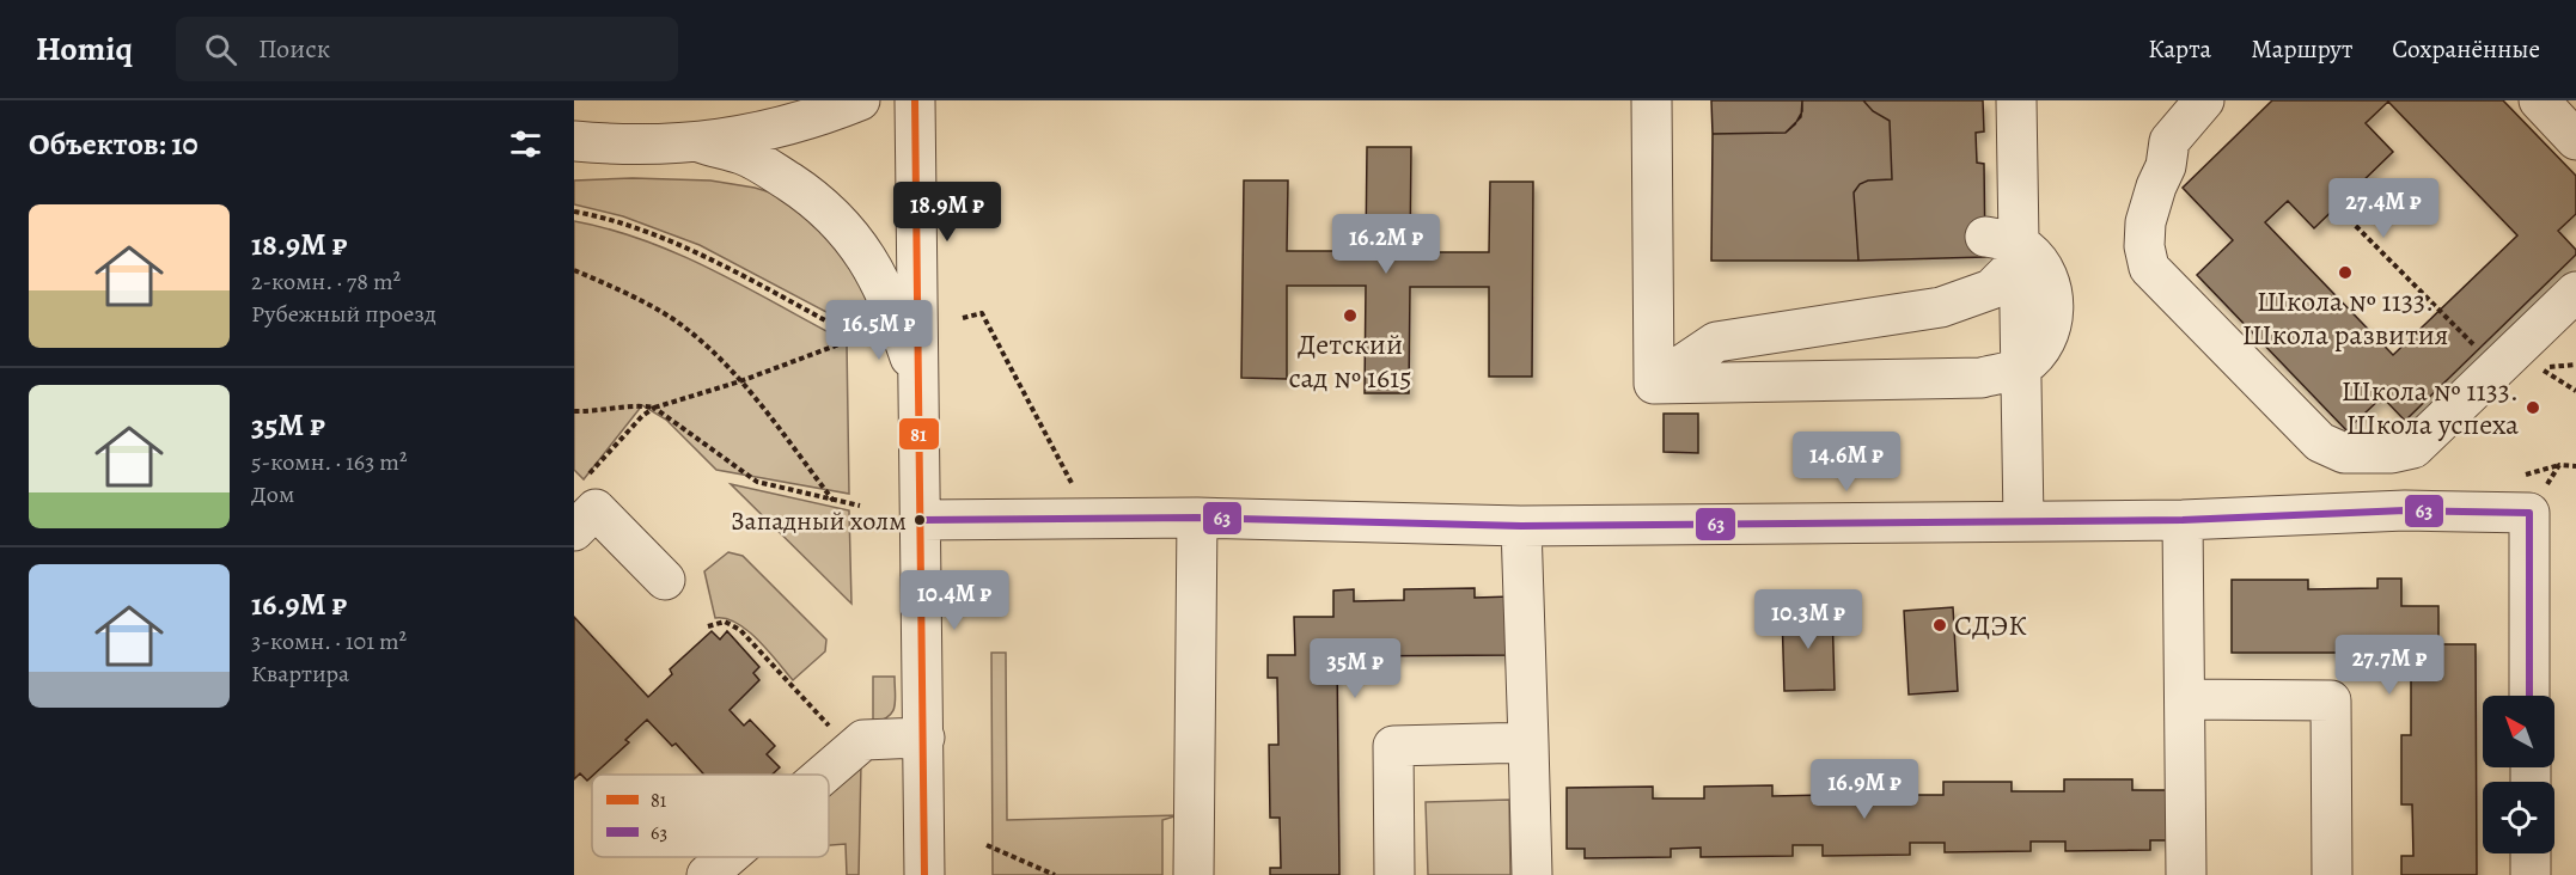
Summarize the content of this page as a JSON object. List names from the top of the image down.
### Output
{
  "places": [
    "Школа № 1133. Школа развития",
    "Детский сад № 1615",
    "Школа № 1133. Школа успеха",
    "Западный холм",
    "СДЭК"
  ],
  "lines": ["transit line 81", "transit line 63"],
  "legend": ["81", "63"],
  "north": "top left",
  "page": {
    "header": "Homiq",
    "search": "Поиск",
    "nav": ["Карта", "Маршрут", "Сохранённые"],
    "heading": "Объектов: 10",
    "price": [
      "27.4M ₽",
      "18.9M ₽",
      "16.2M ₽",
      "16.5M ₽",
      "14.6M ₽",
      "10.4M ₽",
      "10.3M ₽",
      "27.7M ₽",
      "35M ₽",
      "16.9M ₽"
    ],
    "list": [
      {
        "name": "18.9M ₽",
        "note": "2-комн. · 78 m² · Рубежный проезд"
      },
      {
        "name": "35M ₽",
        "note": "5-комн. · 163 m² · Дом"
      },
      {
        "name": "16.9M ₽",
        "note": "3-комн. · 101 m² · Квартира"
      }
    ]
  }
}
